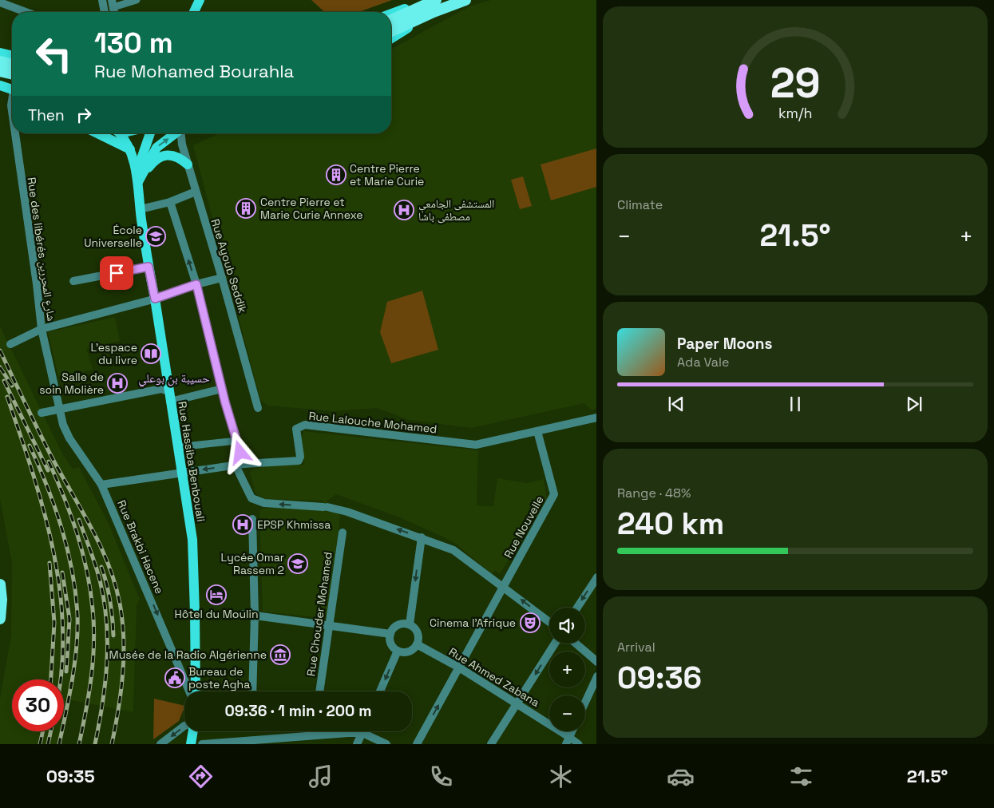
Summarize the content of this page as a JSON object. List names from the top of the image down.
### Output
{
  "streets": {
    "main road": ["Rue Hassiba Benbouali"],
    "street": [
      "Rue des libérés شارع المحررين",
      "Rue Ayoub Seddik",
      "Rue Lalouche Mohamed",
      "Rue Nouvelle",
      "Rue Brakbi Hacene",
      "Rue Chouder Mohamed",
      "Rue Ahmed Zabana"
    ]
  },
  "crossings": [
    ["Rue des libérés شارع المحررين", "Rue Brakbi Hacene"],
    ["Rue Lalouche Mohamed", "Rue Hassiba Benbouali"],
    ["Rue Lalouche Mohamed", "Rue Nouvelle"],
    ["Rue Lalouche Mohamed", "Rue Brakbi Hacene"],
    ["Rue Nouvelle", "Rue Ahmed Zabana"]
  ],
  "one_way": ["Rue Brakbi Hacene"],
  "districts": ["حسيبة بن بوعلي"],
  "places": {
    "building": ["Centre Pierre et Marie Curie", "Centre Pierre et Marie Curie Annexe"],
    "hospital": ["المستشفى الجامعي مصطفى باشا", "Salle de soin Molière", "EPSP Khmissa"],
    "school or university": ["École Universelle", "Lycée Omar Rassem 2"],
    "library": ["L'espace du livre"],
    "hotel": ["Hôtel du Moulin"],
    "theatre": ["Cinema l'Afrique"],
    "museum": ["Musée de la Radio Algérienne"],
    "public building": ["Bureau de poste Agha"]
  },
  "page": {
    "turn": ["130 m", "Rue Mohamed Bourahla"],
    "then": "Then",
    "tile": [
      "Climate",
      ["Range · 48%", "240 km"],
      ["Arrival", "09:36"]
    ],
    "heat": ["−", "21.5°", "+"],
    "song": ["Paper Moons", "Ada Vale"],
    "map_buttons": ["+", "−"],
    "limit": "30",
    "trip": "09:36 · 1 min · 200 m",
    "tabs": ["09:35", "21.5°"],
    "gauge": ["29", "km/h"]
  }
}
